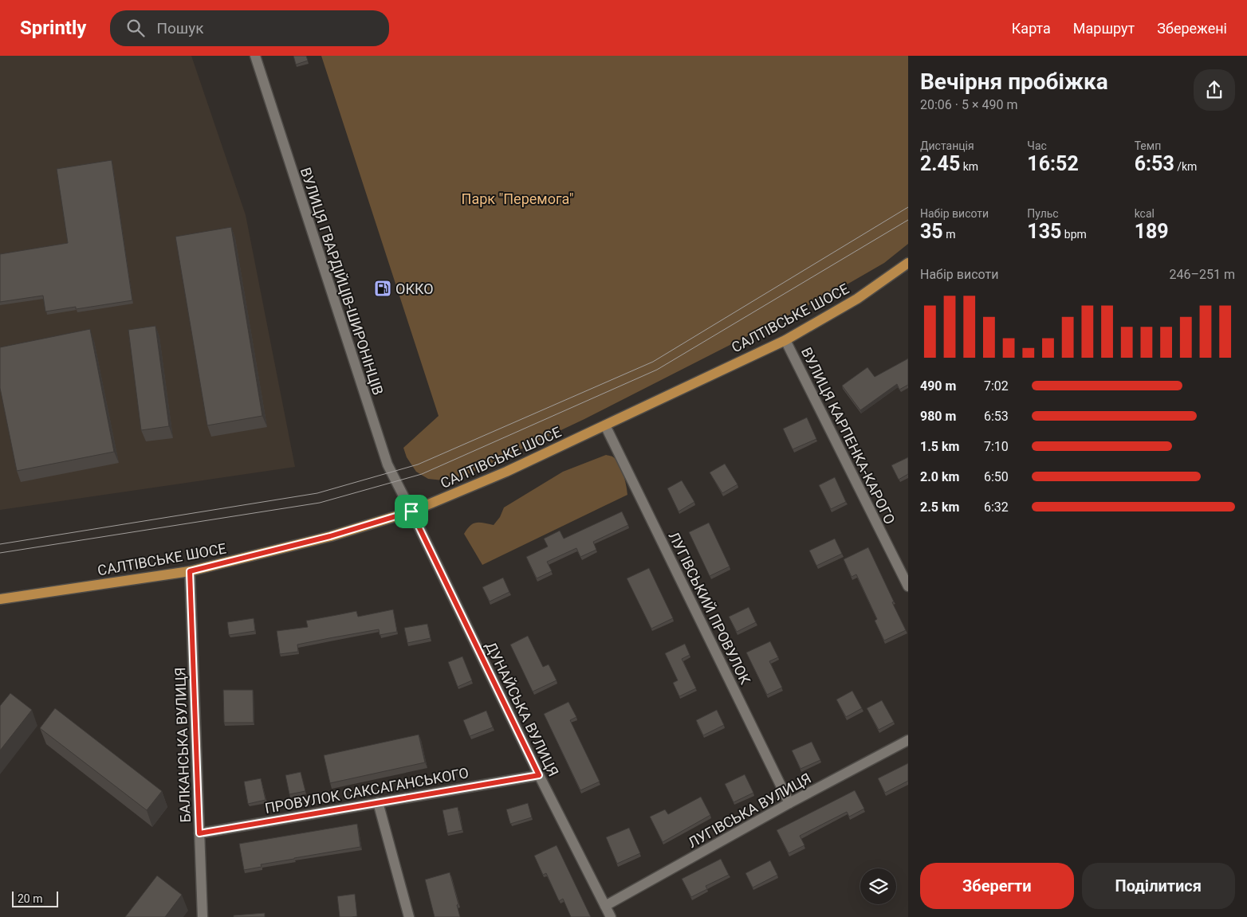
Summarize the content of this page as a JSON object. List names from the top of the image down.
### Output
{
  "streets": {
    "main road": ["САЛТІВСЬКЕ ШОСЕ"],
    "street": [
      "ВУЛИЦЯ ГВАРДІЙЦІВ-ШИРОНІНЦІВ",
      "ВУЛИЦЯ КАРПЕНКА-КАРОГО",
      "ЛУГІВСЬКИЙ ПРОВУЛОК",
      "ДУНАЙСЬКА ВУЛИЦЯ",
      "БАЛКАНСЬКА ВУЛИЦЯ",
      "ПРОВУЛОК САКСАГАНСЬКОГО",
      "ЛУГІВСЬКА ВУЛИЦЯ"
    ]
  },
  "crossings": [
    ["ВУЛИЦЯ ГВАРДІЙЦІВ-ШИРОНІНЦІВ", "САЛТІВСЬКЕ ШОСЕ"],
    ["ВУЛИЦЯ ГВАРДІЙЦІВ-ШИРОНІНЦІВ", "ДУНАЙСЬКА ВУЛИЦЯ"],
    ["САЛТІВСЬКЕ ШОСЕ", "ВУЛИЦЯ КАРПЕНКА-КАРОГО"],
    ["САЛТІВСЬКЕ ШОСЕ", "ЛУГІВСЬКИЙ ПРОВУЛОК"],
    ["САЛТІВСЬКЕ ШОСЕ", "ДУНАЙСЬКА ВУЛИЦЯ"],
    ["САЛТІВСЬКЕ ШОСЕ", "БАЛКАНСЬКА ВУЛИЦЯ"],
    ["ЛУГІВСЬКИЙ ПРОВУЛОК", "ЛУГІВСЬКА ВУЛИЦЯ"],
    ["ДУНАЙСЬКА ВУЛИЦЯ", "ПРОВУЛОК САКСАГАНСЬКОГО"],
    ["ДУНАЙСЬКА ВУЛИЦЯ", "ЛУГІВСЬКА ВУЛИЦЯ"],
    ["БАЛКАНСЬКА ВУЛИЦЯ", "ПРОВУЛОК САКСАГАНСЬКОГО"]
  ],
  "parks": ["Парк \"Перемога\""],
  "places": {
    "fuel station": ["ОККО"]
  },
  "scale_bar": "20 m",
  "page": {
    "header": "Sprintly",
    "search": "Пошук",
    "nav": ["Карта", "Маршрут", "Збережені"],
    "heading": ["Вечірня пробіжка", "20:06 · 5 × 490 m"],
    "stats": [
      ["Дистанція", "2.45 km"],
      ["Час", "16:52"],
      ["Темп", "6:53 /km"],
      ["Набір висоти", "35 m"],
      ["Пульс", "135 bpm"],
      ["kcal", "189"]
    ],
    "chart": ["Набір висоти", "246–251 m"],
    "list": [
      {
        "name": "490 m",
        "note": "7:02"
      },
      {
        "name": "980 m",
        "note": "6:53"
      },
      {
        "name": "1.5 km",
        "note": "7:10"
      },
      {
        "name": "2.0 km",
        "note": "6:50"
      },
      {
        "name": "2.5 km",
        "note": "6:32"
      }
    ],
    "buttons": ["Зберегти", "Поділитися"],
    "scale": "20 m"
  }
}
